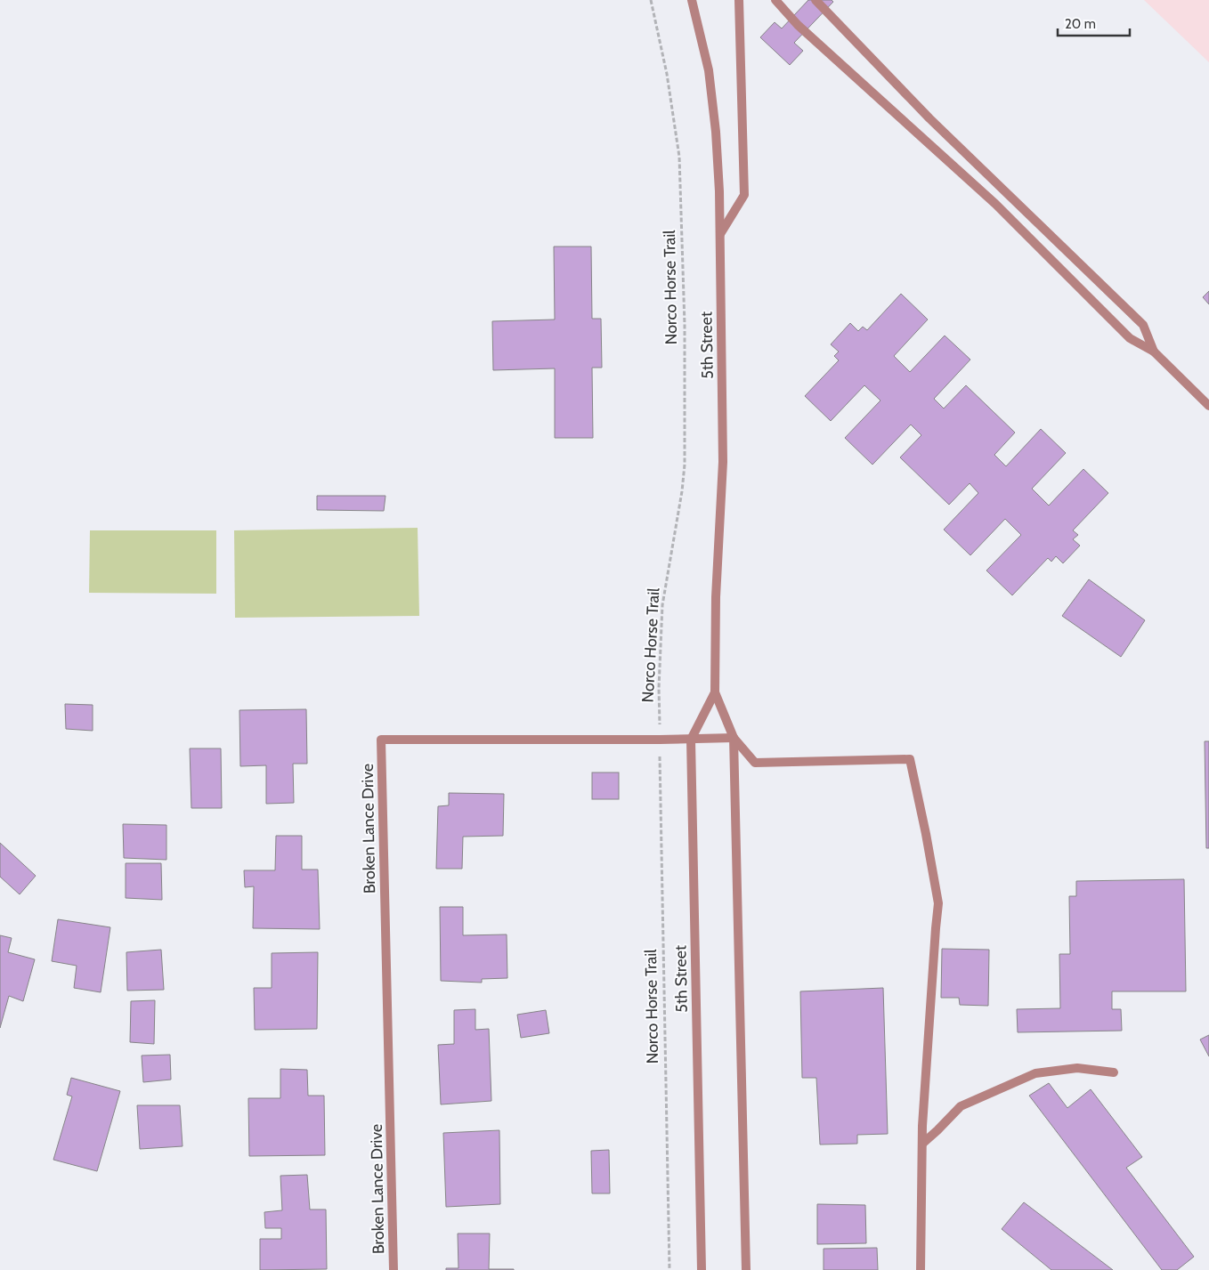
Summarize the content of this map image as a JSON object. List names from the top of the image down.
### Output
{
  "streets": {
    "street": ["5th Street", "Broken Lance Drive"],
    "path": ["Norco Horse Trail"]
  },
  "crossings": [
    ["Norco Horse Trail", "Broken Lance Drive"],
    ["5th Street", "Broken Lance Drive"]
  ],
  "scale_bar": "20 m"
}
